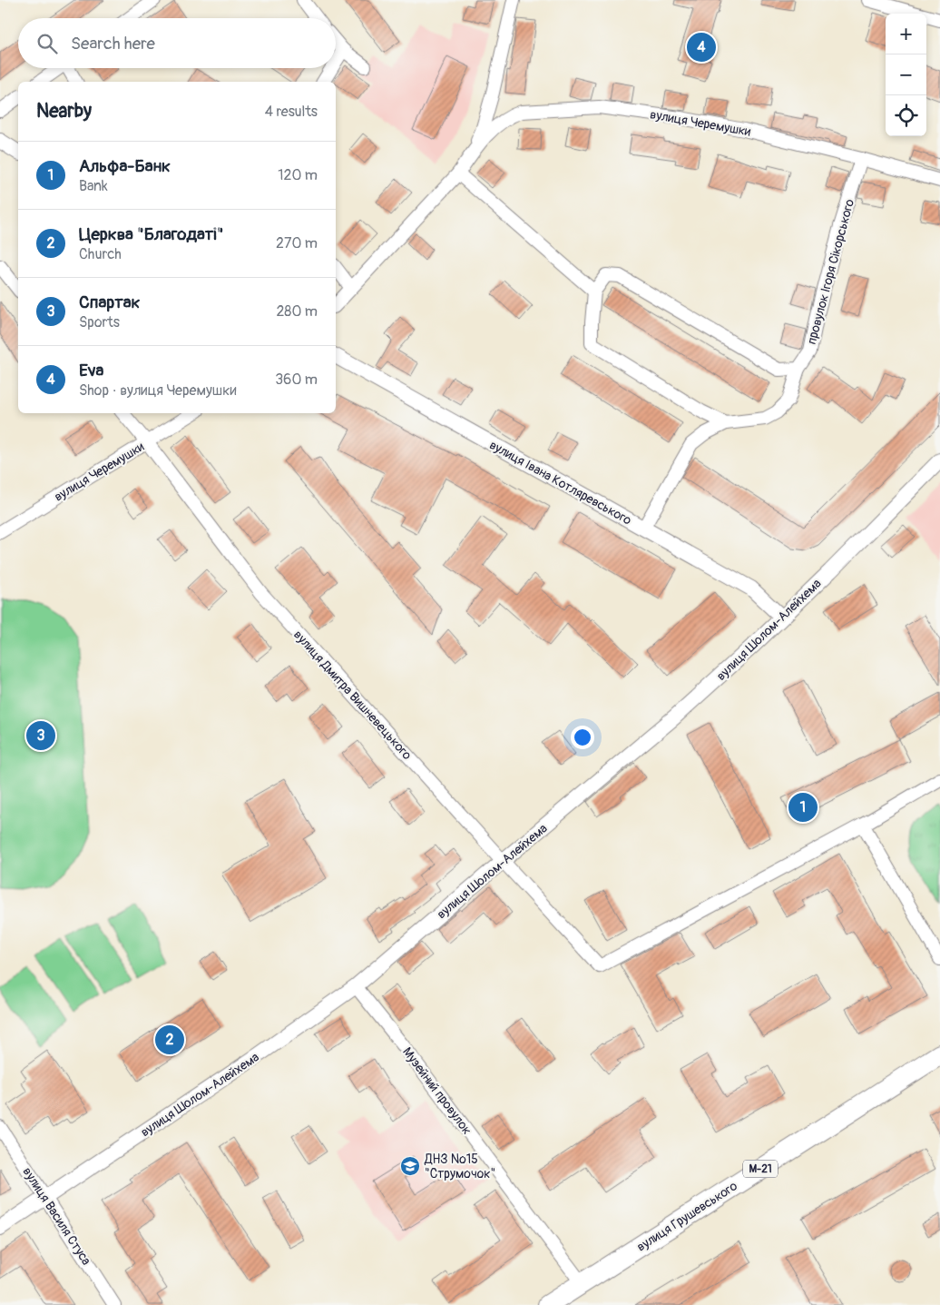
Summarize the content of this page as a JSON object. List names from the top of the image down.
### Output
{
  "streets": {
    "highway": ["М-21", "вулиця Грушевського"],
    "street": [
      "вулиця Черемушки",
      "провулок Ігоря Сікорського",
      "вулиця Івана Котляревського",
      "вулиця Шолом-Алейхема",
      "вулиця Дмитра Вишневецького",
      "Музейний провулок",
      "вулиця Василя Стуса"
    ]
  },
  "crossings": [
    ["вулиця Черемушки", "провулок Ігоря Сікорського"],
    ["вулиця Черемушки", "вулиця Дмитра Вишневецького"],
    ["вулиця Івана Котляревського", "вулиця Шолом-Алейхема"],
    ["вулиця Шолом-Алейхема", "вулиця Дмитра Вишневецького"],
    ["вулиця Шолом-Алейхема", "Музейний провулок"],
    ["вулиця Шолом-Алейхема", "вулиця Василя Стуса"],
    ["Музейний провулок", "вулиця Грушевського"]
  ],
  "places": {
    "school or university": ["ДНЗ №15 \"Струмочок\""]
  },
  "page": {
    "map_buttons": ["+", "−"],
    "search": "Search here",
    "pins": [
      "4",
      "3",
      "1",
      "2"
    ],
    "heading": ["Nearby", "4 results"],
    "list": [
      {
        "mark": "1",
        "name": "Альфа-Банк",
        "note": "Bank",
        "value": "120 m"
      },
      {
        "mark": "2",
        "name": "Церква \"Благодаті\"",
        "note": "Church",
        "value": "270 m"
      },
      {
        "mark": "3",
        "name": "Спартак",
        "note": "Sports",
        "value": "280 m"
      },
      {
        "mark": "4",
        "name": "Eva",
        "note": "Shop · вулиця Черемушки",
        "value": "360 m"
      }
    ]
  }
}
